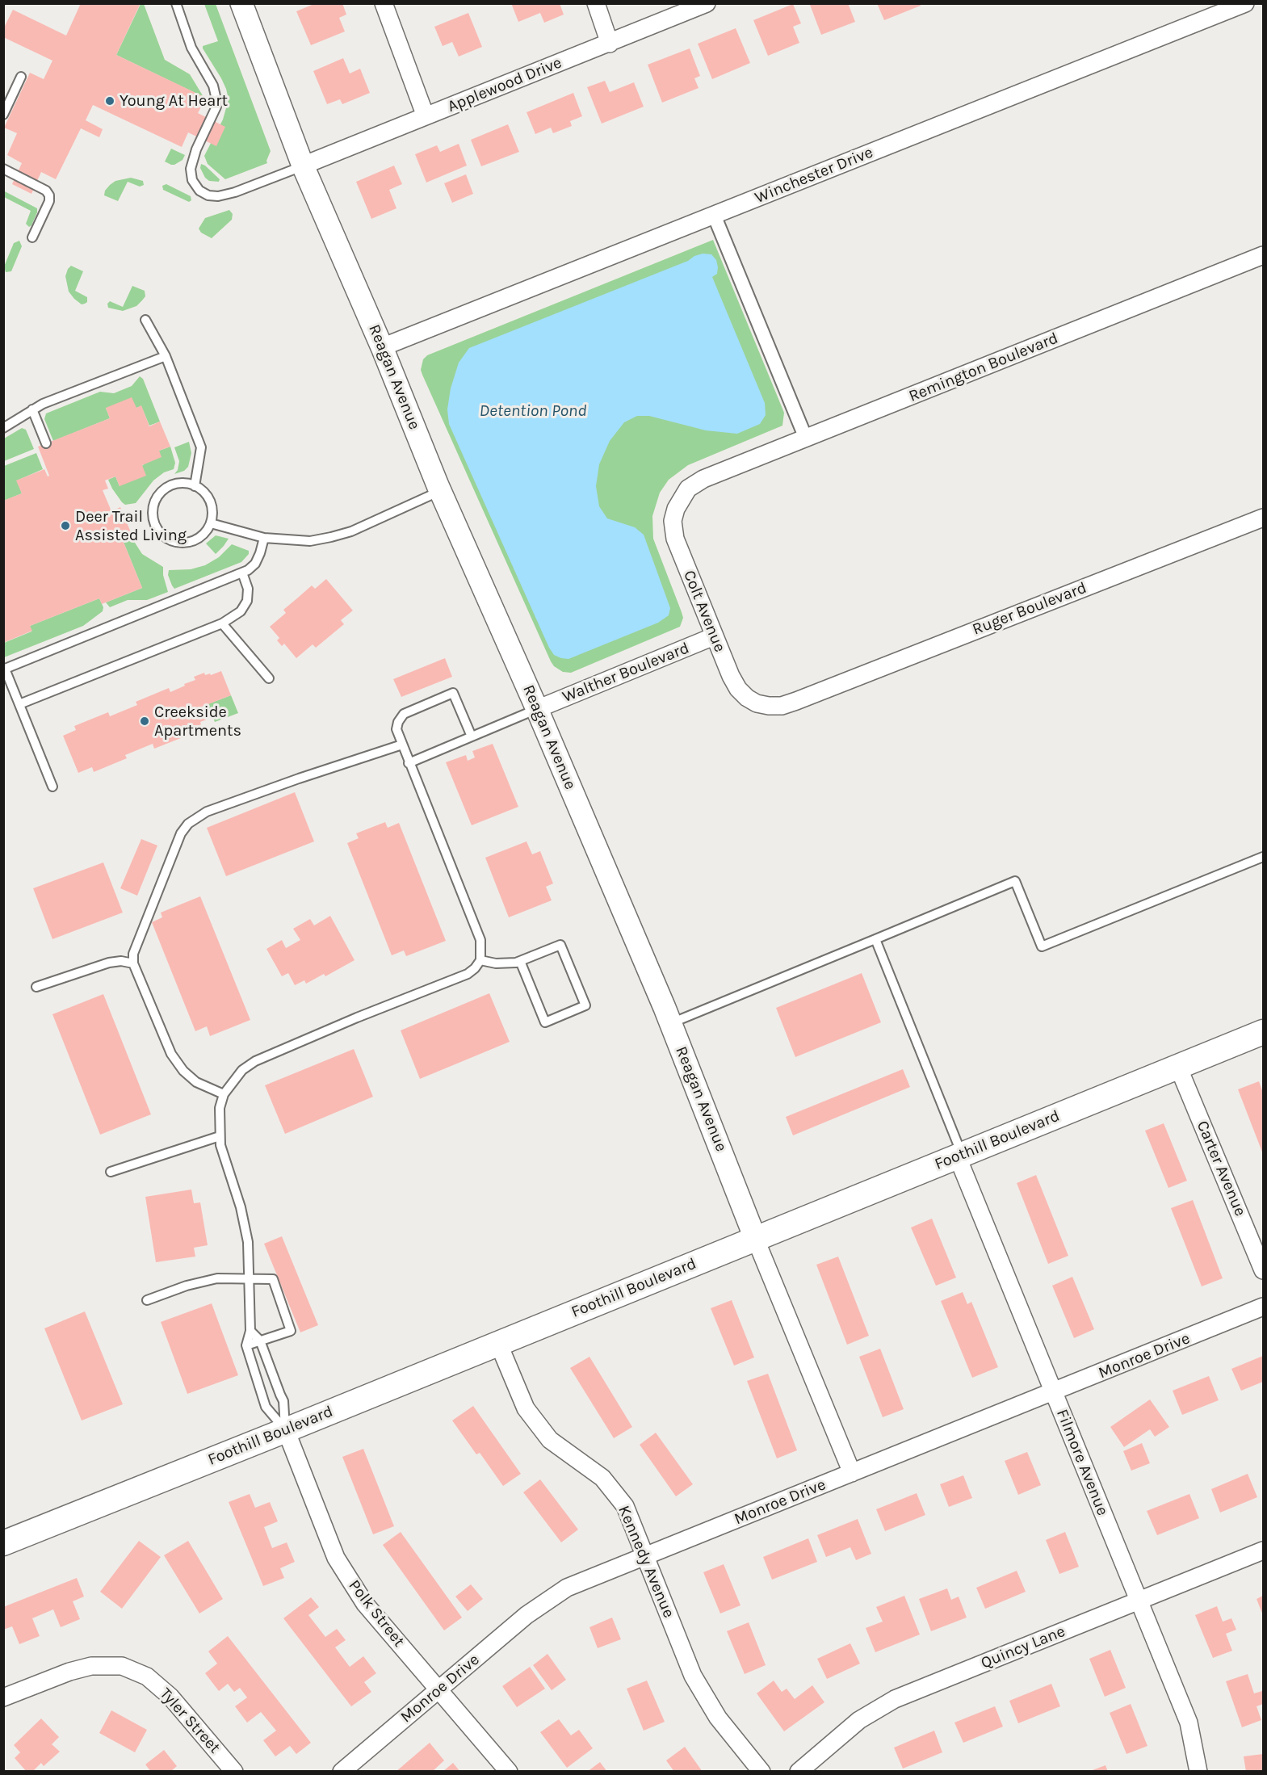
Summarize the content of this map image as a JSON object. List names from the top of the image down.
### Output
{
  "streets": {
    "main road": ["Foothill Boulevard"],
    "street": [
      "Applewood Drive",
      "Winchester Drive",
      "Remington Boulevard",
      "Reagan Avenue",
      "Ruger Boulevard",
      "Colt Avenue",
      "Walther Boulevard",
      "Carter Avenue",
      "Monroe Drive",
      "Filmore Avenue",
      "Kennedy Avenue",
      "Polk Street",
      "Quincy Lane",
      "Tyler Street"
    ]
  },
  "crossings": [
    ["Applewood Drive", "Reagan Avenue"],
    ["Winchester Drive", "Reagan Avenue"],
    ["Remington Boulevard", "Colt Avenue"],
    ["Reagan Avenue", "Walther Boulevard"],
    ["Reagan Avenue", "Foothill Boulevard"],
    ["Reagan Avenue", "Monroe Drive"],
    ["Ruger Boulevard", "Colt Avenue"],
    ["Colt Avenue", "Walther Boulevard"],
    ["Foothill Boulevard", "Carter Avenue"],
    ["Foothill Boulevard", "Filmore Avenue"],
    ["Foothill Boulevard", "Kennedy Avenue"],
    ["Foothill Boulevard", "Polk Street"],
    ["Monroe Drive", "Filmore Avenue"],
    ["Monroe Drive", "Kennedy Avenue"],
    ["Monroe Drive", "Polk Street"],
    ["Filmore Avenue", "Quincy Lane"]
  ],
  "water": ["Detention Pond"],
  "places": ["Young At Heart", "Deer Trail Assisted Living", "Creekside Apartments"]
}
